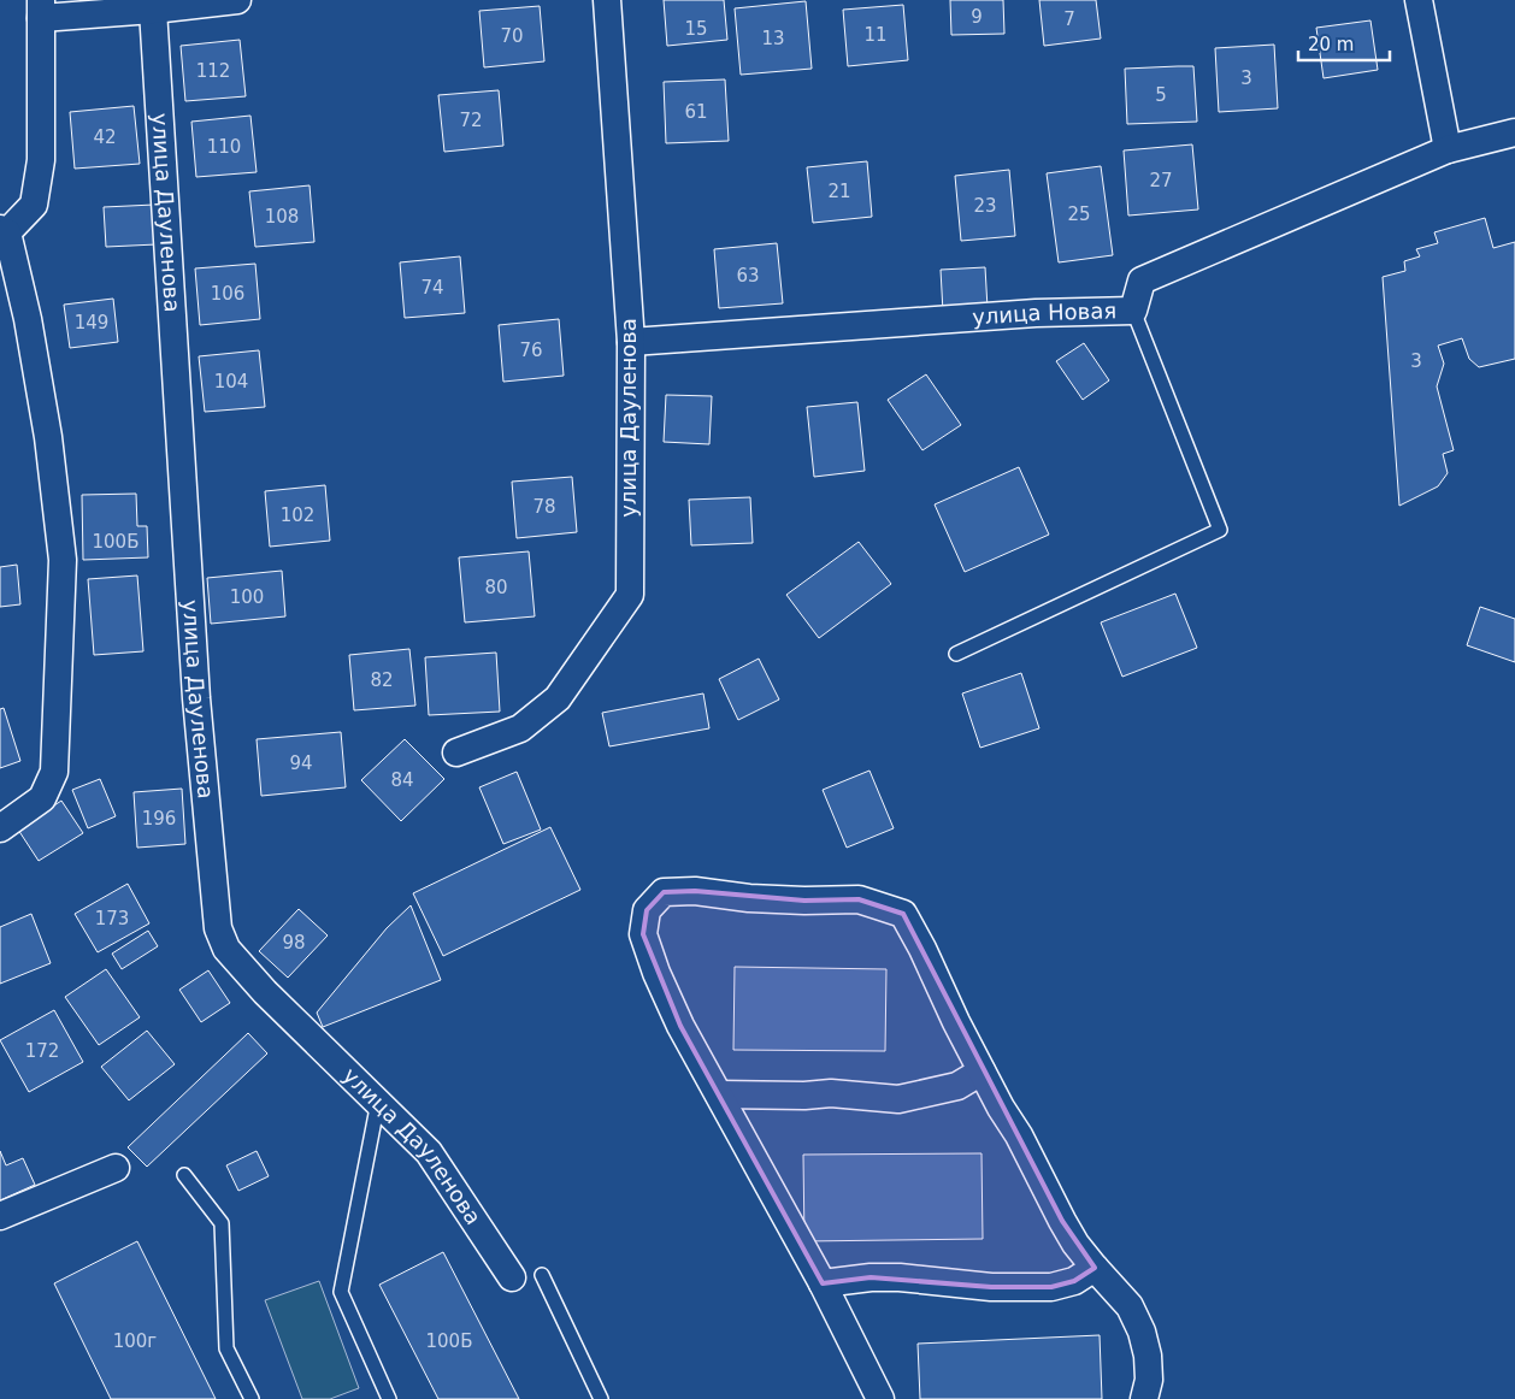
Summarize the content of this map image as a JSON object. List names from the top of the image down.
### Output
{
  "streets": {
    "street": ["улица Дауленова", "улица Новая"]
  },
  "crossings": [
    ["улица Дауленова", "улица Новая"]
  ],
  "house_numbers": [
    "9",
    "7",
    "15",
    "11",
    "70",
    "13",
    "112",
    "3",
    "5",
    "61",
    "72",
    "42",
    "110",
    "27",
    "21",
    "23",
    "25",
    "108",
    "63",
    "74",
    "106",
    "149",
    "76",
    "3",
    "104",
    "78",
    "102",
    "100Б",
    "80",
    "100",
    "82",
    "94",
    "84",
    "196",
    "173",
    "98",
    "172",
    "100г",
    "100Б"
  ],
  "scale_bar": "20 m"
}
